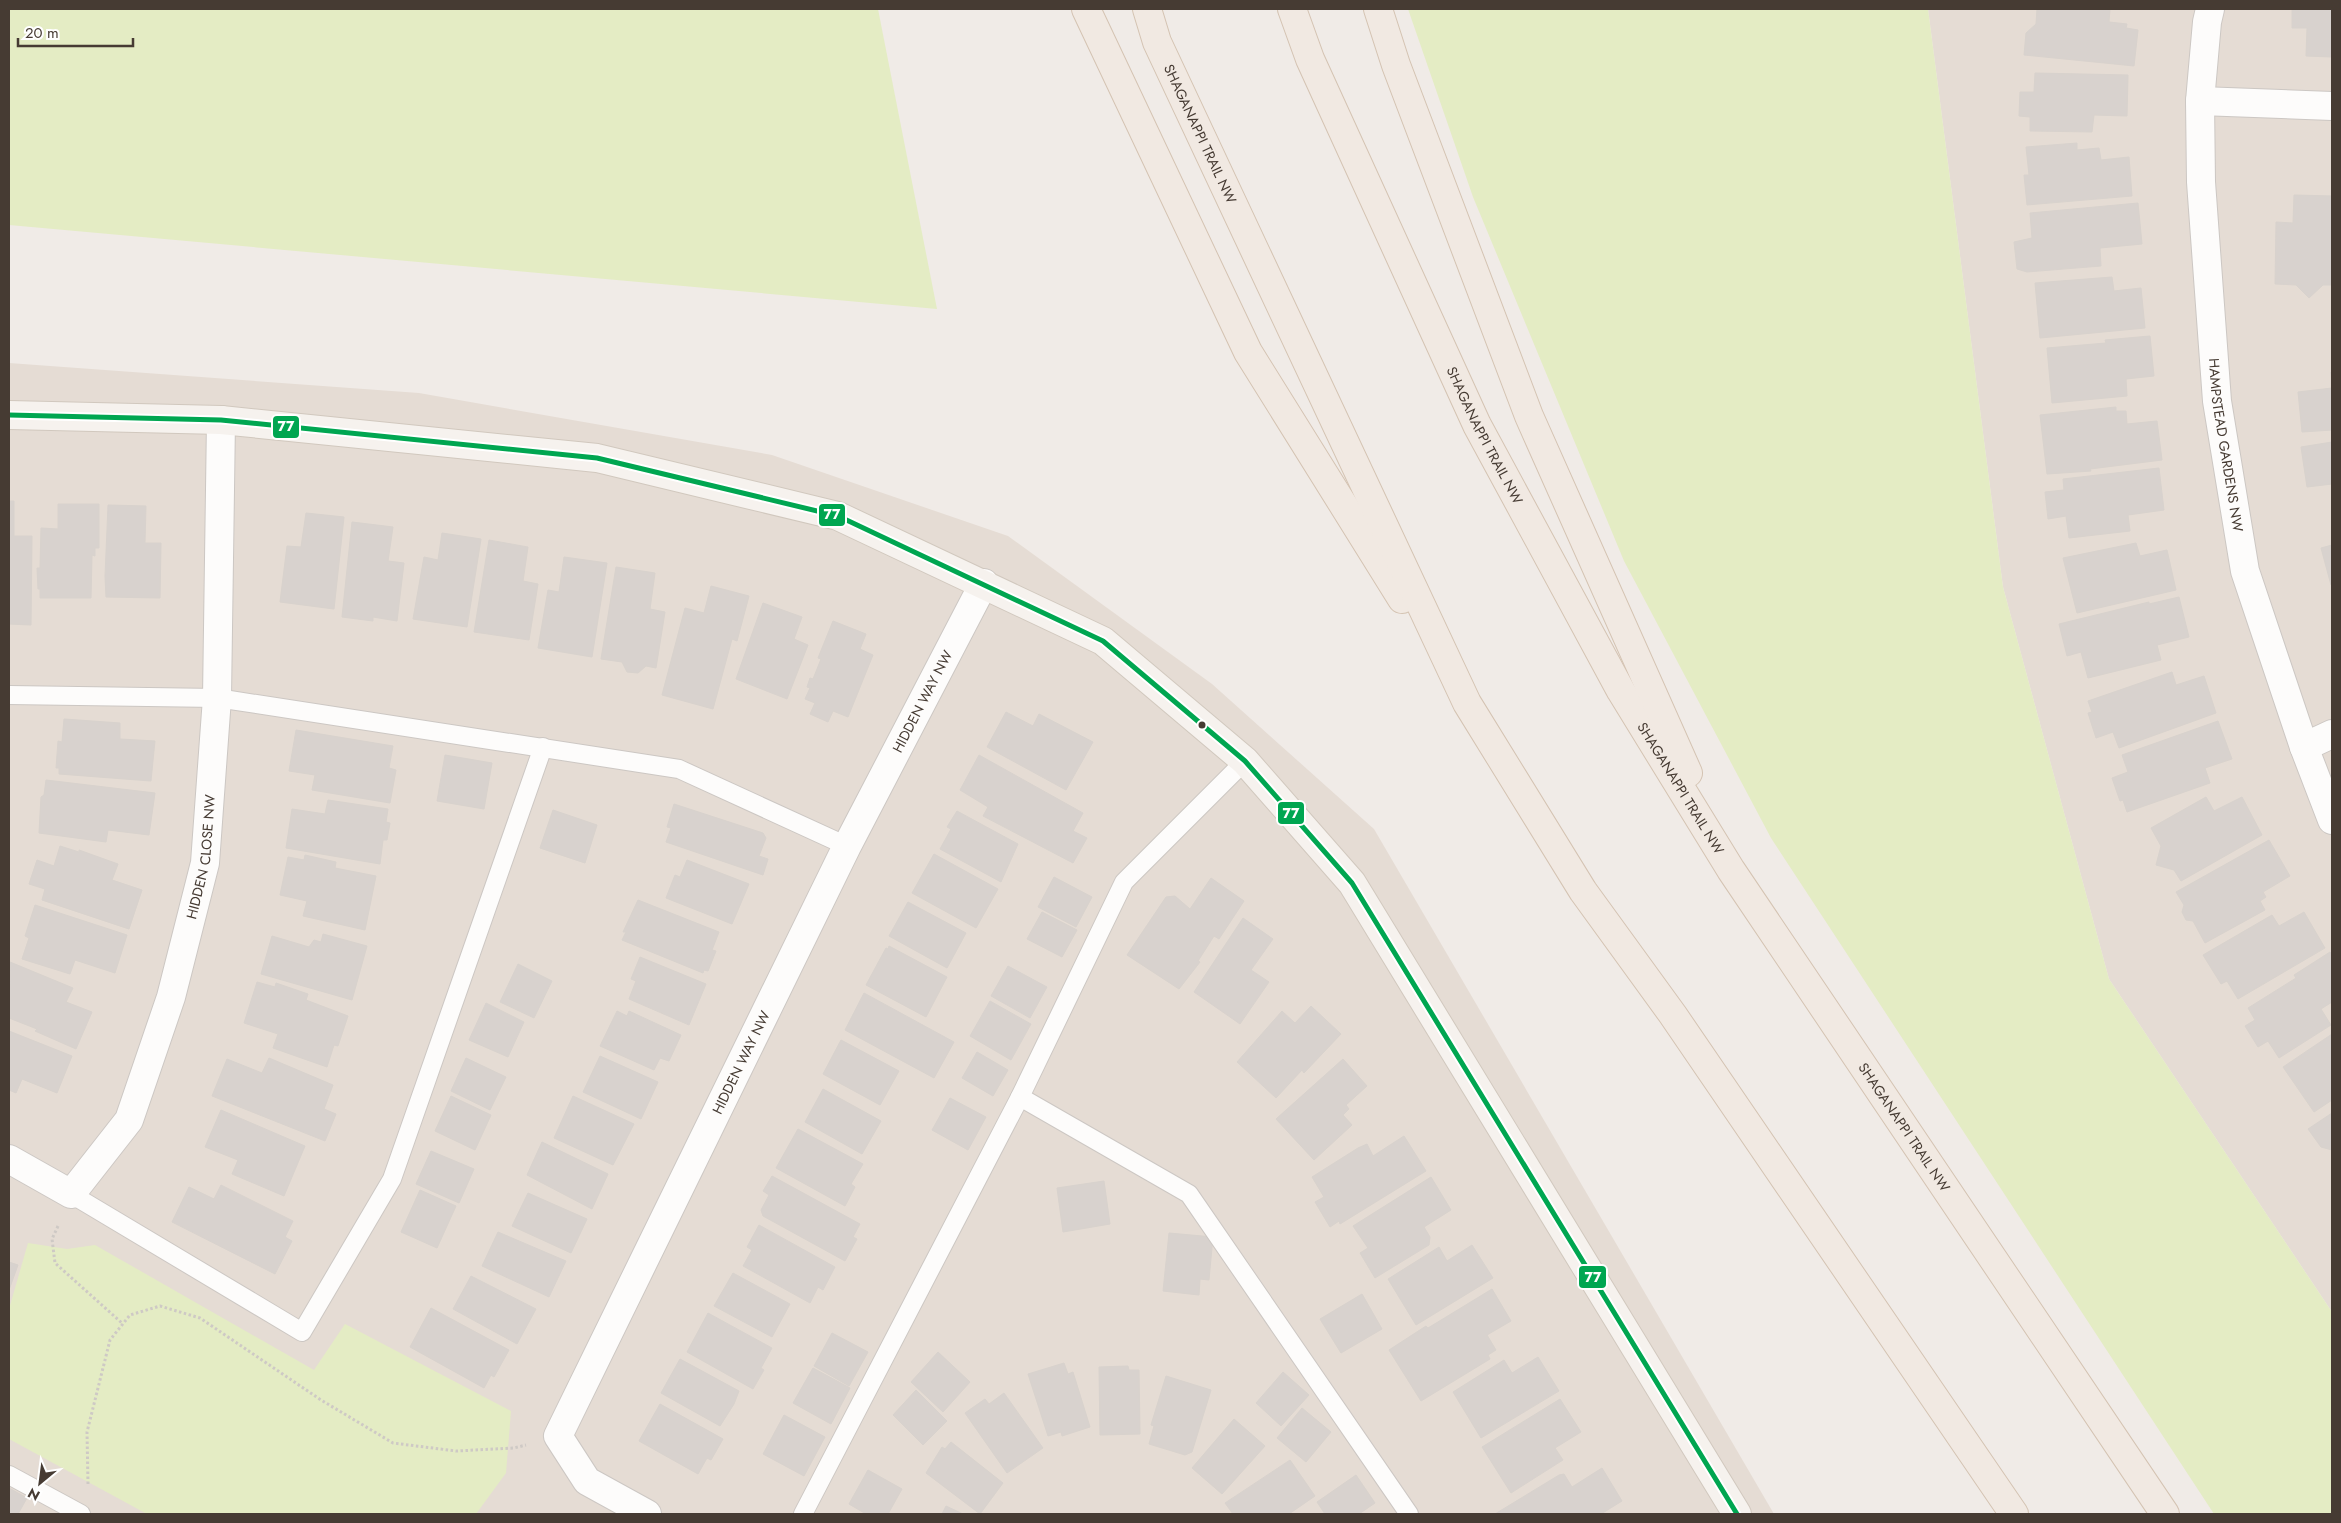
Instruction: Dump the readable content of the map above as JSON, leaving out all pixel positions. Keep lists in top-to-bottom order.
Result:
{
  "streets": {
    "main road": ["SHAGANAPPI TRAIL NW"],
    "street": ["HAMPSTEAD GARDENS NW", "HIDDEN WAY NW", "HIDDEN CLOSE NW"]
  },
  "lines": ["transit line 77"],
  "scale_bar": "20 m",
  "north": "bottom left"
}
